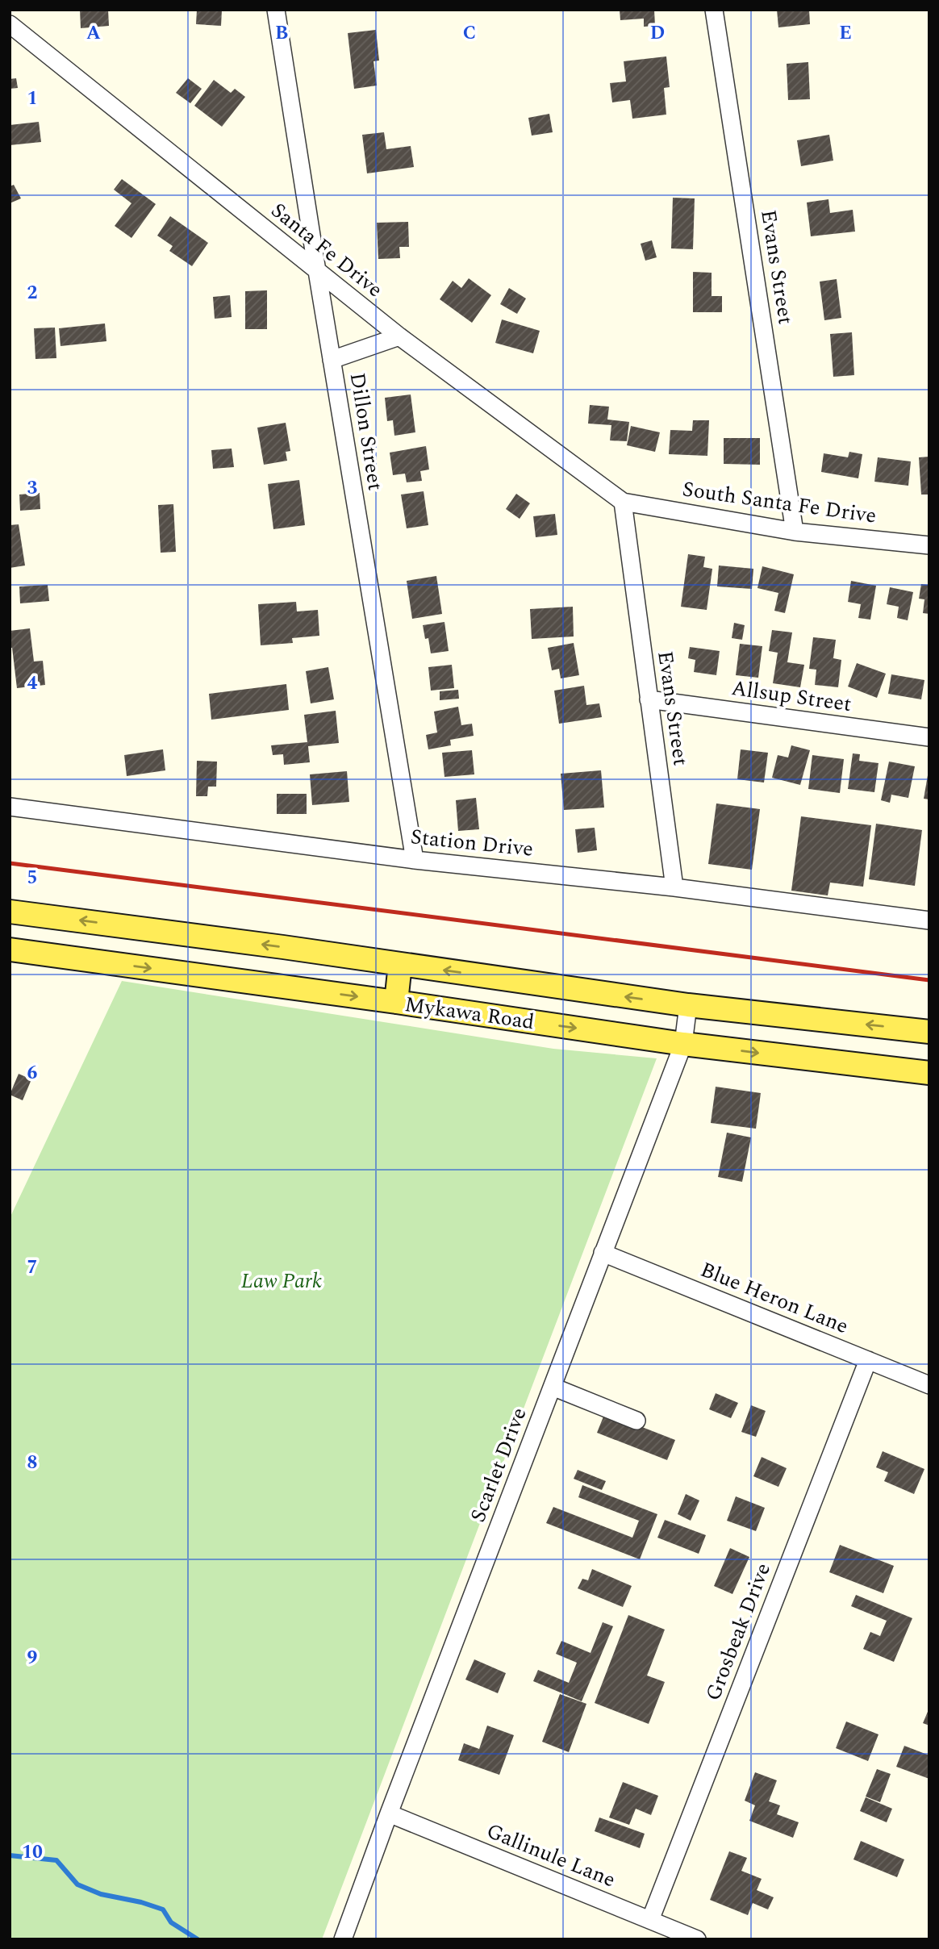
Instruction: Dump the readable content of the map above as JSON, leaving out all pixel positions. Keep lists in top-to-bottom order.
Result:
{
  "streets": {
    "main road": ["Mykawa Road"],
    "street": [
      "Santa Fe Drive",
      "Evans Street",
      "Dillon Street",
      "South Santa Fe Drive",
      "Allsup Street",
      "Station Drive",
      "Blue Heron Lane",
      "Scarlet Drive",
      "Grosbeak Drive",
      "Gallinule Lane"
    ]
  },
  "crossings": [
    ["Santa Fe Drive", "Evans Street"],
    ["Santa Fe Drive", "Dillon Street"],
    ["Santa Fe Drive", "South Santa Fe Drive"],
    ["Evans Street", "South Santa Fe Drive"],
    ["Evans Street", "Allsup Street"],
    ["Evans Street", "Station Drive"],
    ["Dillon Street", "Station Drive"],
    ["Mykawa Road", "Scarlet Drive"],
    ["Blue Heron Lane", "Scarlet Drive"],
    ["Blue Heron Lane", "Grosbeak Drive"],
    ["Scarlet Drive", "Gallinule Lane"],
    ["Grosbeak Drive", "Gallinule Lane"]
  ],
  "parks": ["Law Park"],
  "grid": {
    "columns": [
      "A",
      "B",
      "C",
      "D",
      "E"
    ],
    "rows": [
      "1",
      "2",
      "3",
      "4",
      "5",
      "6",
      "7",
      "8",
      "9",
      "10"
    ]
  }
}
